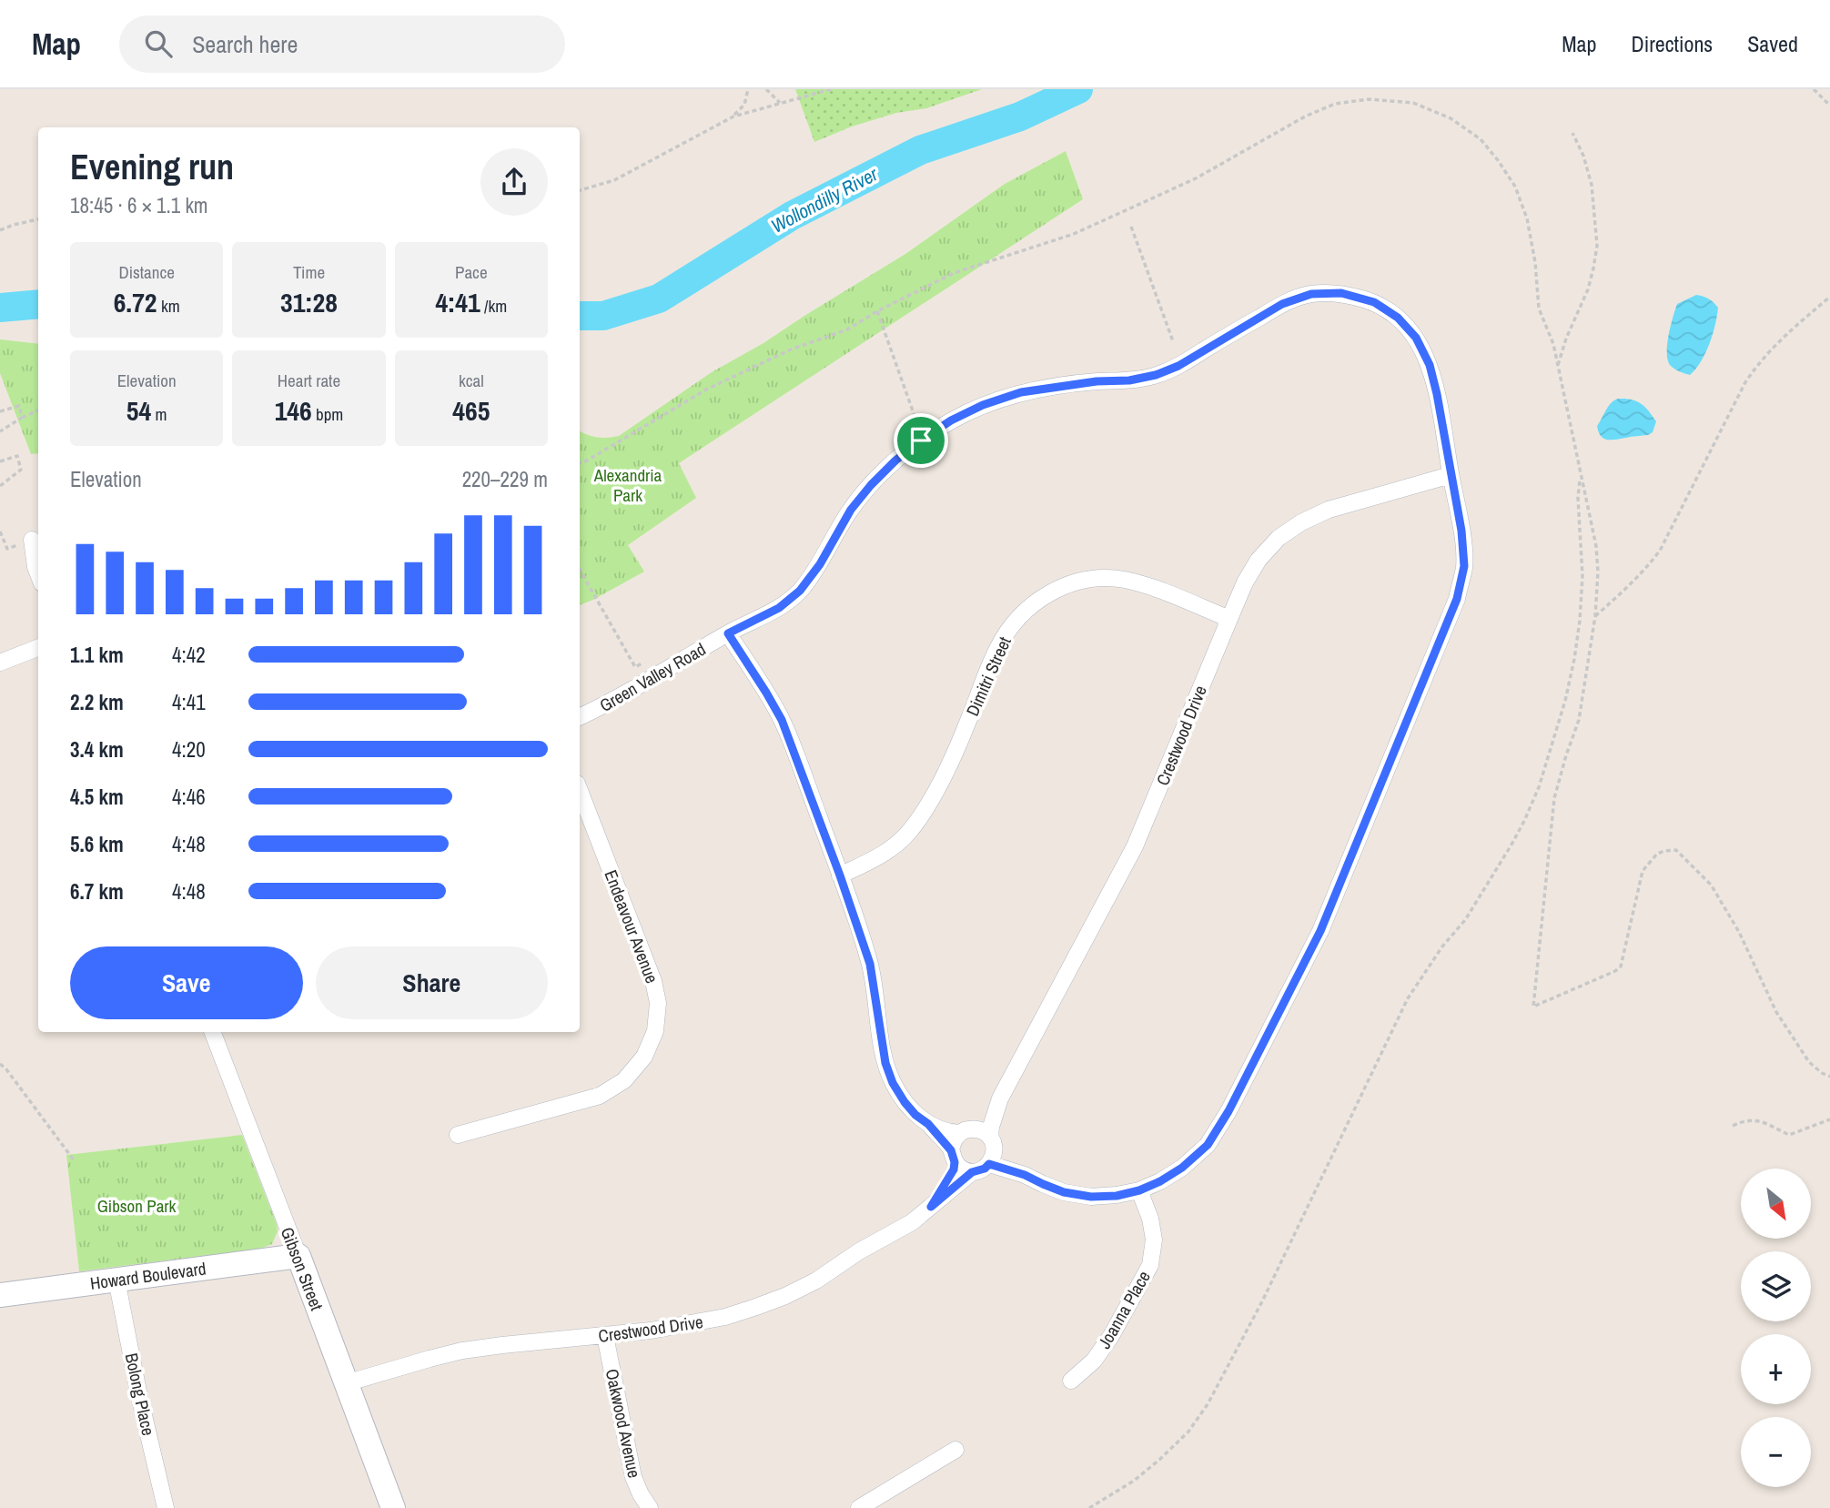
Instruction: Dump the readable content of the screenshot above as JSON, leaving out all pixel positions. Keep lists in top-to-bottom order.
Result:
{
  "streets": {
    "street": [
      "Dimitri Street",
      "Green Valley Road",
      "Crestwood Drive",
      "Endeavour Avenue",
      "Gibson Street",
      "Howard Boulevard",
      "Joanna Place",
      "Bolong Place",
      "Oakwood Avenue"
    ]
  },
  "crossings": [
    ["Dimitri Street", "Crestwood Drive"],
    ["Green Valley Road", "Crestwood Drive"],
    ["Green Valley Road", "Joanna Place"],
    ["Crestwood Drive", "Gibson Street"],
    ["Crestwood Drive", "Oakwood Avenue"],
    ["Gibson Street", "Howard Boulevard"],
    ["Howard Boulevard", "Bolong Place"]
  ],
  "water": ["Wollondilly River"],
  "parks": ["Alexandria Park", "Gibson Park"],
  "north": "bottom right",
  "page": {
    "header": "Map",
    "search": "Search here",
    "nav": ["Map", "Directions", "Saved"],
    "heading": ["Evening run", "18:45 · 6 × 1.1 km"],
    "stats": [
      ["Distance", "6.72 km"],
      ["Time", "31:28"],
      ["Pace", "4:41 /km"],
      ["Elevation", "54 m"],
      ["Heart rate", "146 bpm"],
      ["kcal", "465"]
    ],
    "chart": ["Elevation", "220–229 m"],
    "list": [
      {
        "name": "1.1 km",
        "note": "4:42"
      },
      {
        "name": "2.2 km",
        "note": "4:41"
      },
      {
        "name": "3.4 km",
        "note": "4:20"
      },
      {
        "name": "4.5 km",
        "note": "4:46"
      },
      {
        "name": "5.6 km",
        "note": "4:48"
      },
      {
        "name": "6.7 km",
        "note": "4:48"
      }
    ],
    "buttons": ["Save", "Share"],
    "map_buttons": ["+", "−"]
  }
}
